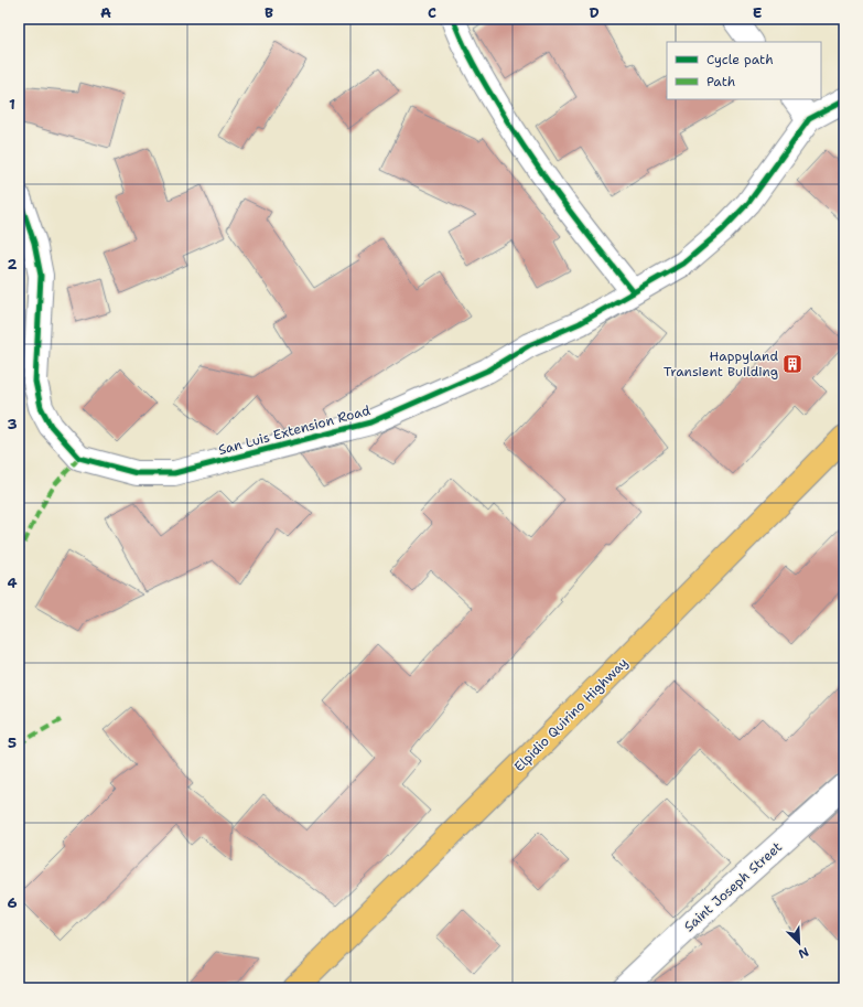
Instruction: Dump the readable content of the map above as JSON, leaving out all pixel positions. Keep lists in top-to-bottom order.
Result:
{
  "streets": {
    "highway": ["Elpidio Quirino Highway"],
    "street": ["San Luis Extension Road", "Saint Joseph Street"]
  },
  "places": {
    "building": ["Happyland Transient Building"]
  },
  "legend": ["Cycle path", "Path"],
  "north": "bottom right",
  "grid": {
    "columns": [
      "A",
      "B",
      "C",
      "D",
      "E"
    ],
    "rows": [
      "1",
      "2",
      "3",
      "4",
      "5",
      "6"
    ]
  }
}
